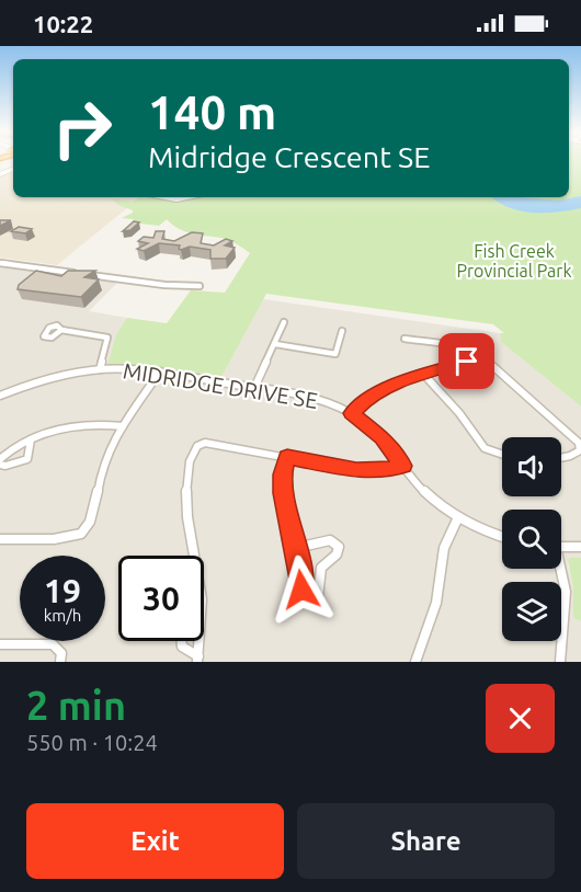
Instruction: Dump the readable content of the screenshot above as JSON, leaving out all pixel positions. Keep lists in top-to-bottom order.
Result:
{
  "streets": {
    "street": ["MIDRIDGE DRIVE SE"]
  },
  "parks": ["Fish Creek Provincial Park"],
  "page": {
    "status": "10:22",
    "turn": ["140 m", "Midridge Crescent SE"],
    "speed": "19 km/h",
    "limit": "30",
    "heading": ["2 min", "550 m · 10:24"],
    "buttons": ["Exit", "Share"]
  }
}
